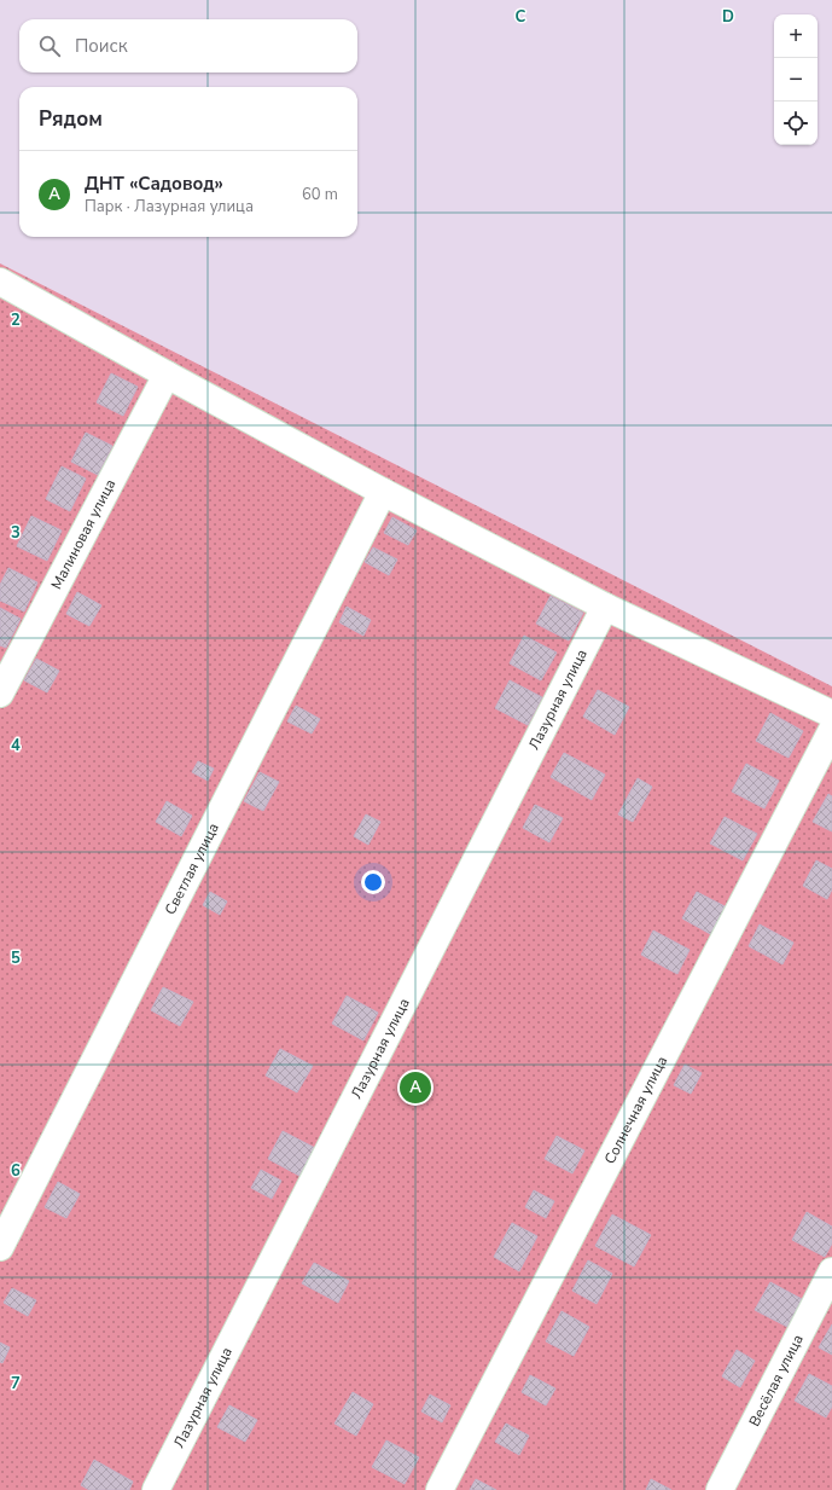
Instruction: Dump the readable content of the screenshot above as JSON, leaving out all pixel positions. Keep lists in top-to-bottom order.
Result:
{
  "streets": {
    "street": [
      "Малиновая улица",
      "Лазурная улица",
      "Светлая улица",
      "Солнечная улица",
      "Весёлая улица"
    ]
  },
  "page": {
    "map_buttons": ["+", "−"],
    "search": "Поиск",
    "heading": "Рядом",
    "list": [
      {
        "mark": "A",
        "name": "ДНТ «Садовод»",
        "note": "Парк · Лазурная улица",
        "value": "60 m"
      }
    ],
    "pins": "A"
  },
  "grid": {
    "columns": ["C", "D"],
    "rows": [
      "2",
      "3",
      "4",
      "5",
      "6",
      "7"
    ]
  }
}
